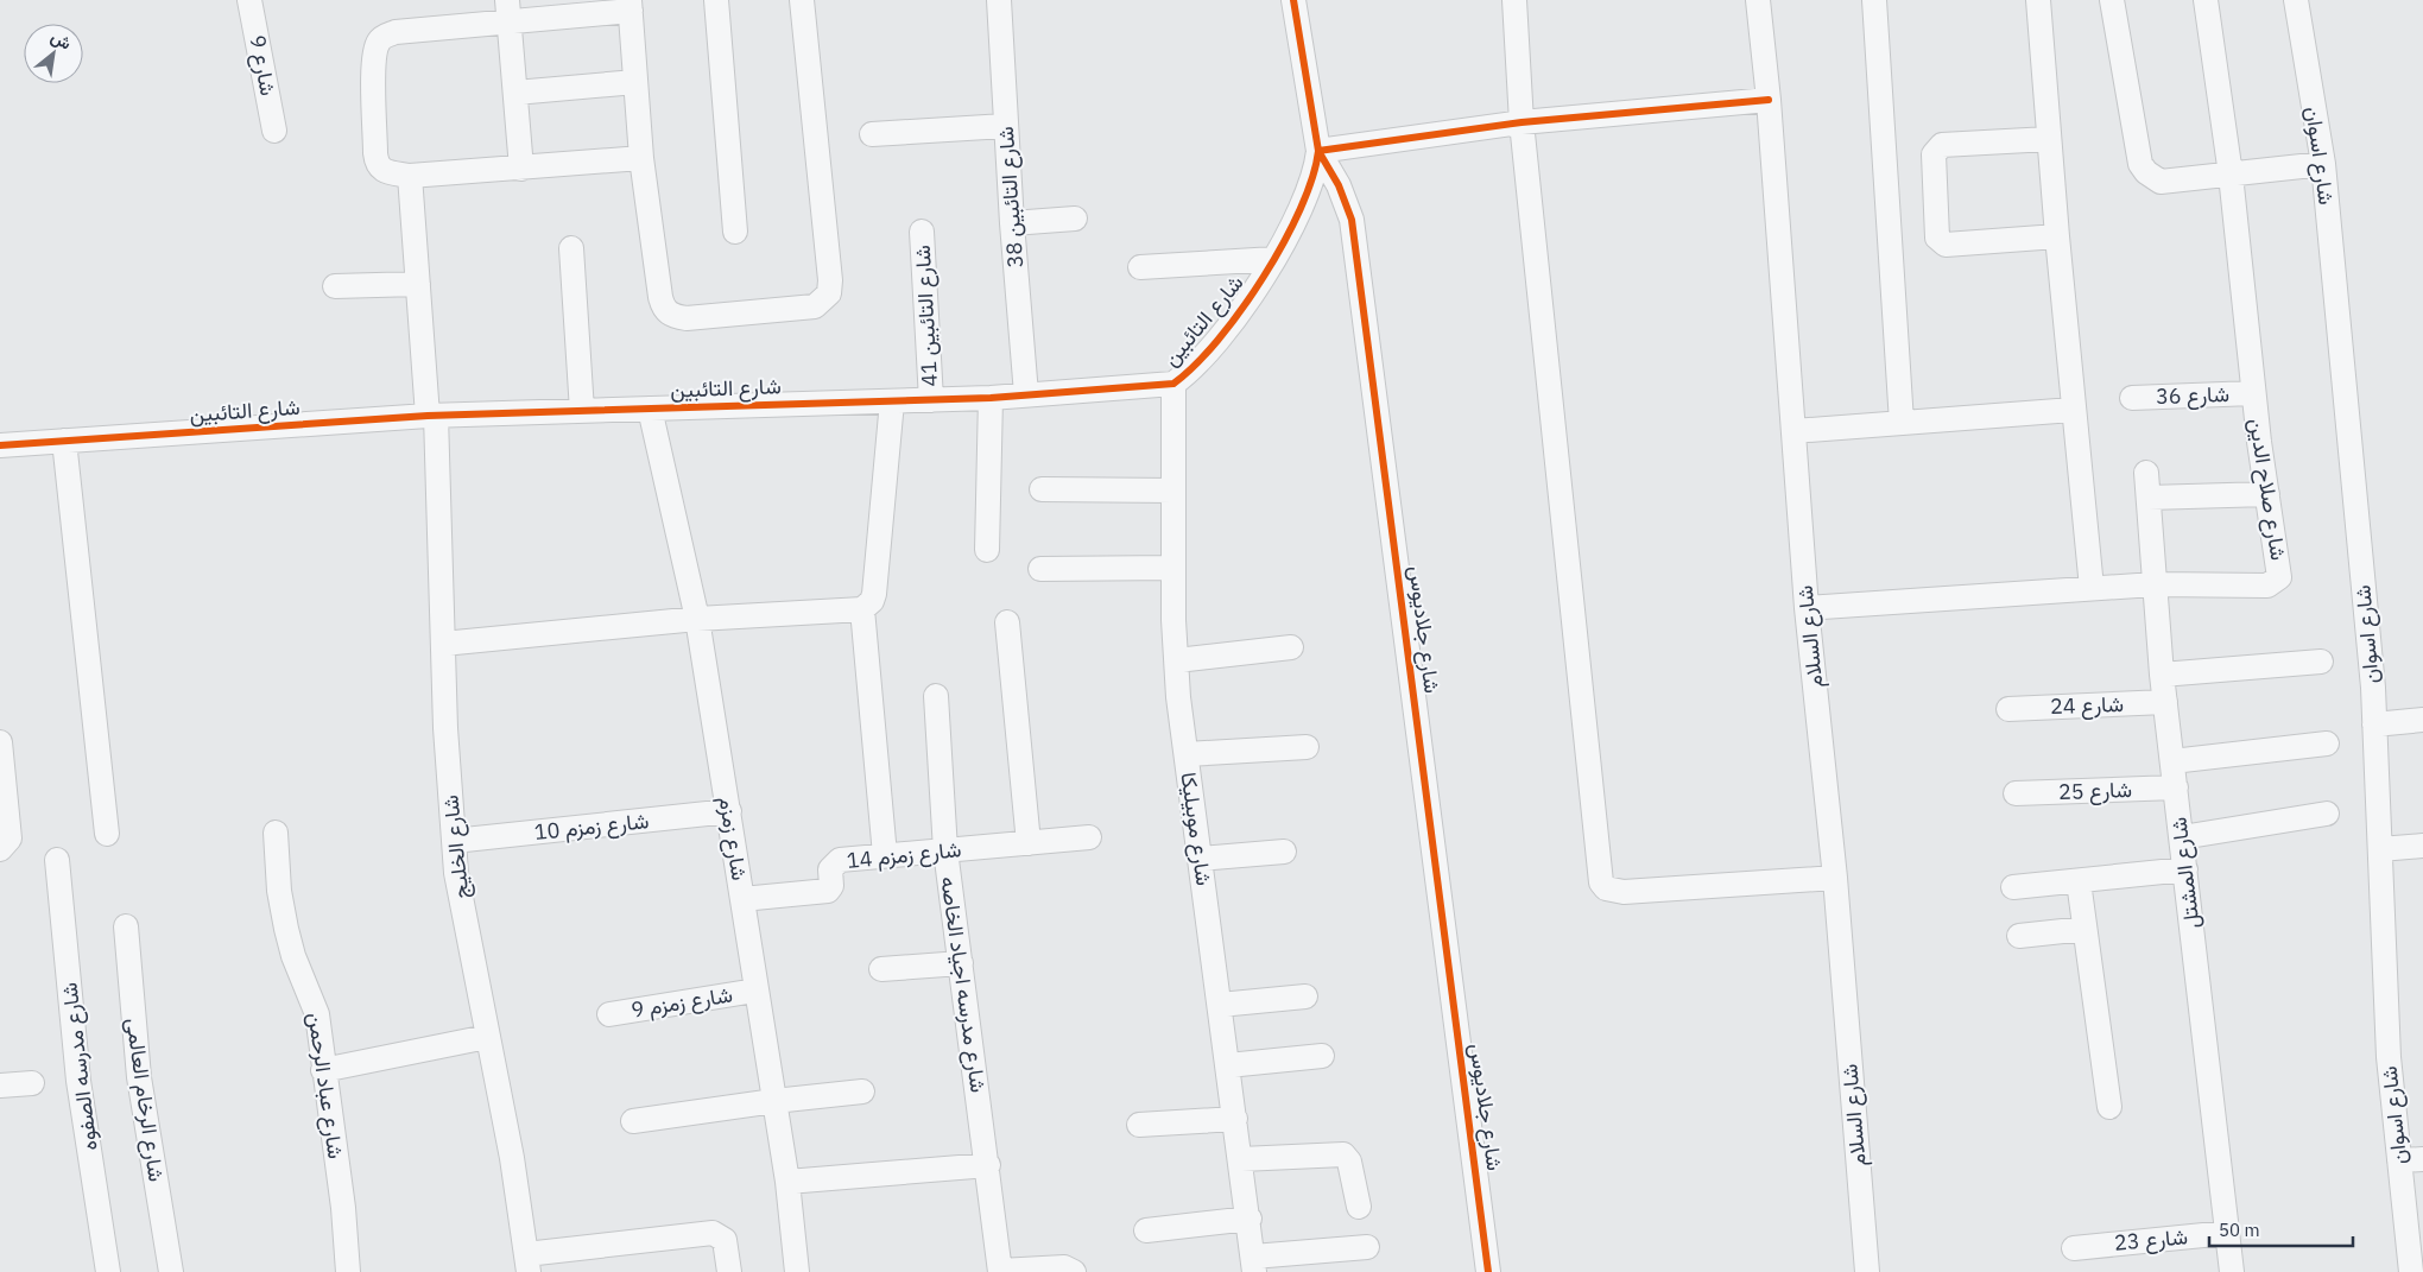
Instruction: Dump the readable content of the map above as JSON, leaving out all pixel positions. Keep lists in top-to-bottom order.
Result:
{
  "streets": {
    "street": [
      "شارع 9",
      "شارع اسوان",
      "شارع التائبين 38",
      "شارع التائبين 41",
      "شارع التائبين",
      "شارع 36",
      "شارع صلاح الدين",
      "شارع جلاديوس",
      "شارع السلام",
      "شارع 24",
      "شارع 25",
      "شارع زمزم 10",
      "شارع موبيليكا",
      "شارع زمزم",
      "شارع الخليج",
      "شارع زمزم 14",
      "شارع المشتل",
      "شارع مدرسه اجياد الخاصه",
      "شارع زمزم 9",
      "شارع مدرسه الصفوه",
      "شارع عباد الرحمن",
      "شارع الرخام العالمى",
      "شارع 23"
    ]
  },
  "crossings": [
    ["شارع التائبين 38", "شارع التائبين"],
    ["شارع التائبين 41", "شارع التائبين"],
    ["شارع التائبين", "شارع جلاديوس"],
    ["شارع التائبين", "شارع موبيليكا"],
    ["شارع التائبين", "شارع زمزم"],
    ["شارع التائبين", "شارع الخليج"],
    ["شارع 36", "شارع صلاح الدين"],
    ["شارع صلاح الدين", "شارع السلام"],
    ["شارع صلاح الدين", "شارع المشتل"],
    ["شارع 24", "شارع المشتل"],
    ["شارع 25", "شارع المشتل"],
    ["شارع زمزم 10", "شارع زمزم"],
    ["شارع زمزم 10", "شارع الخليج"],
    ["شارع زمزم", "شارع زمزم 14"],
    ["شارع زمزم", "شارع زمزم 9"],
    ["شارع زمزم 14", "شارع مدرسه اجياد الخاصه"],
    ["شارع المشتل", "شارع 23"]
  ],
  "scale_bar": "50 m",
  "north": "top right"
}
